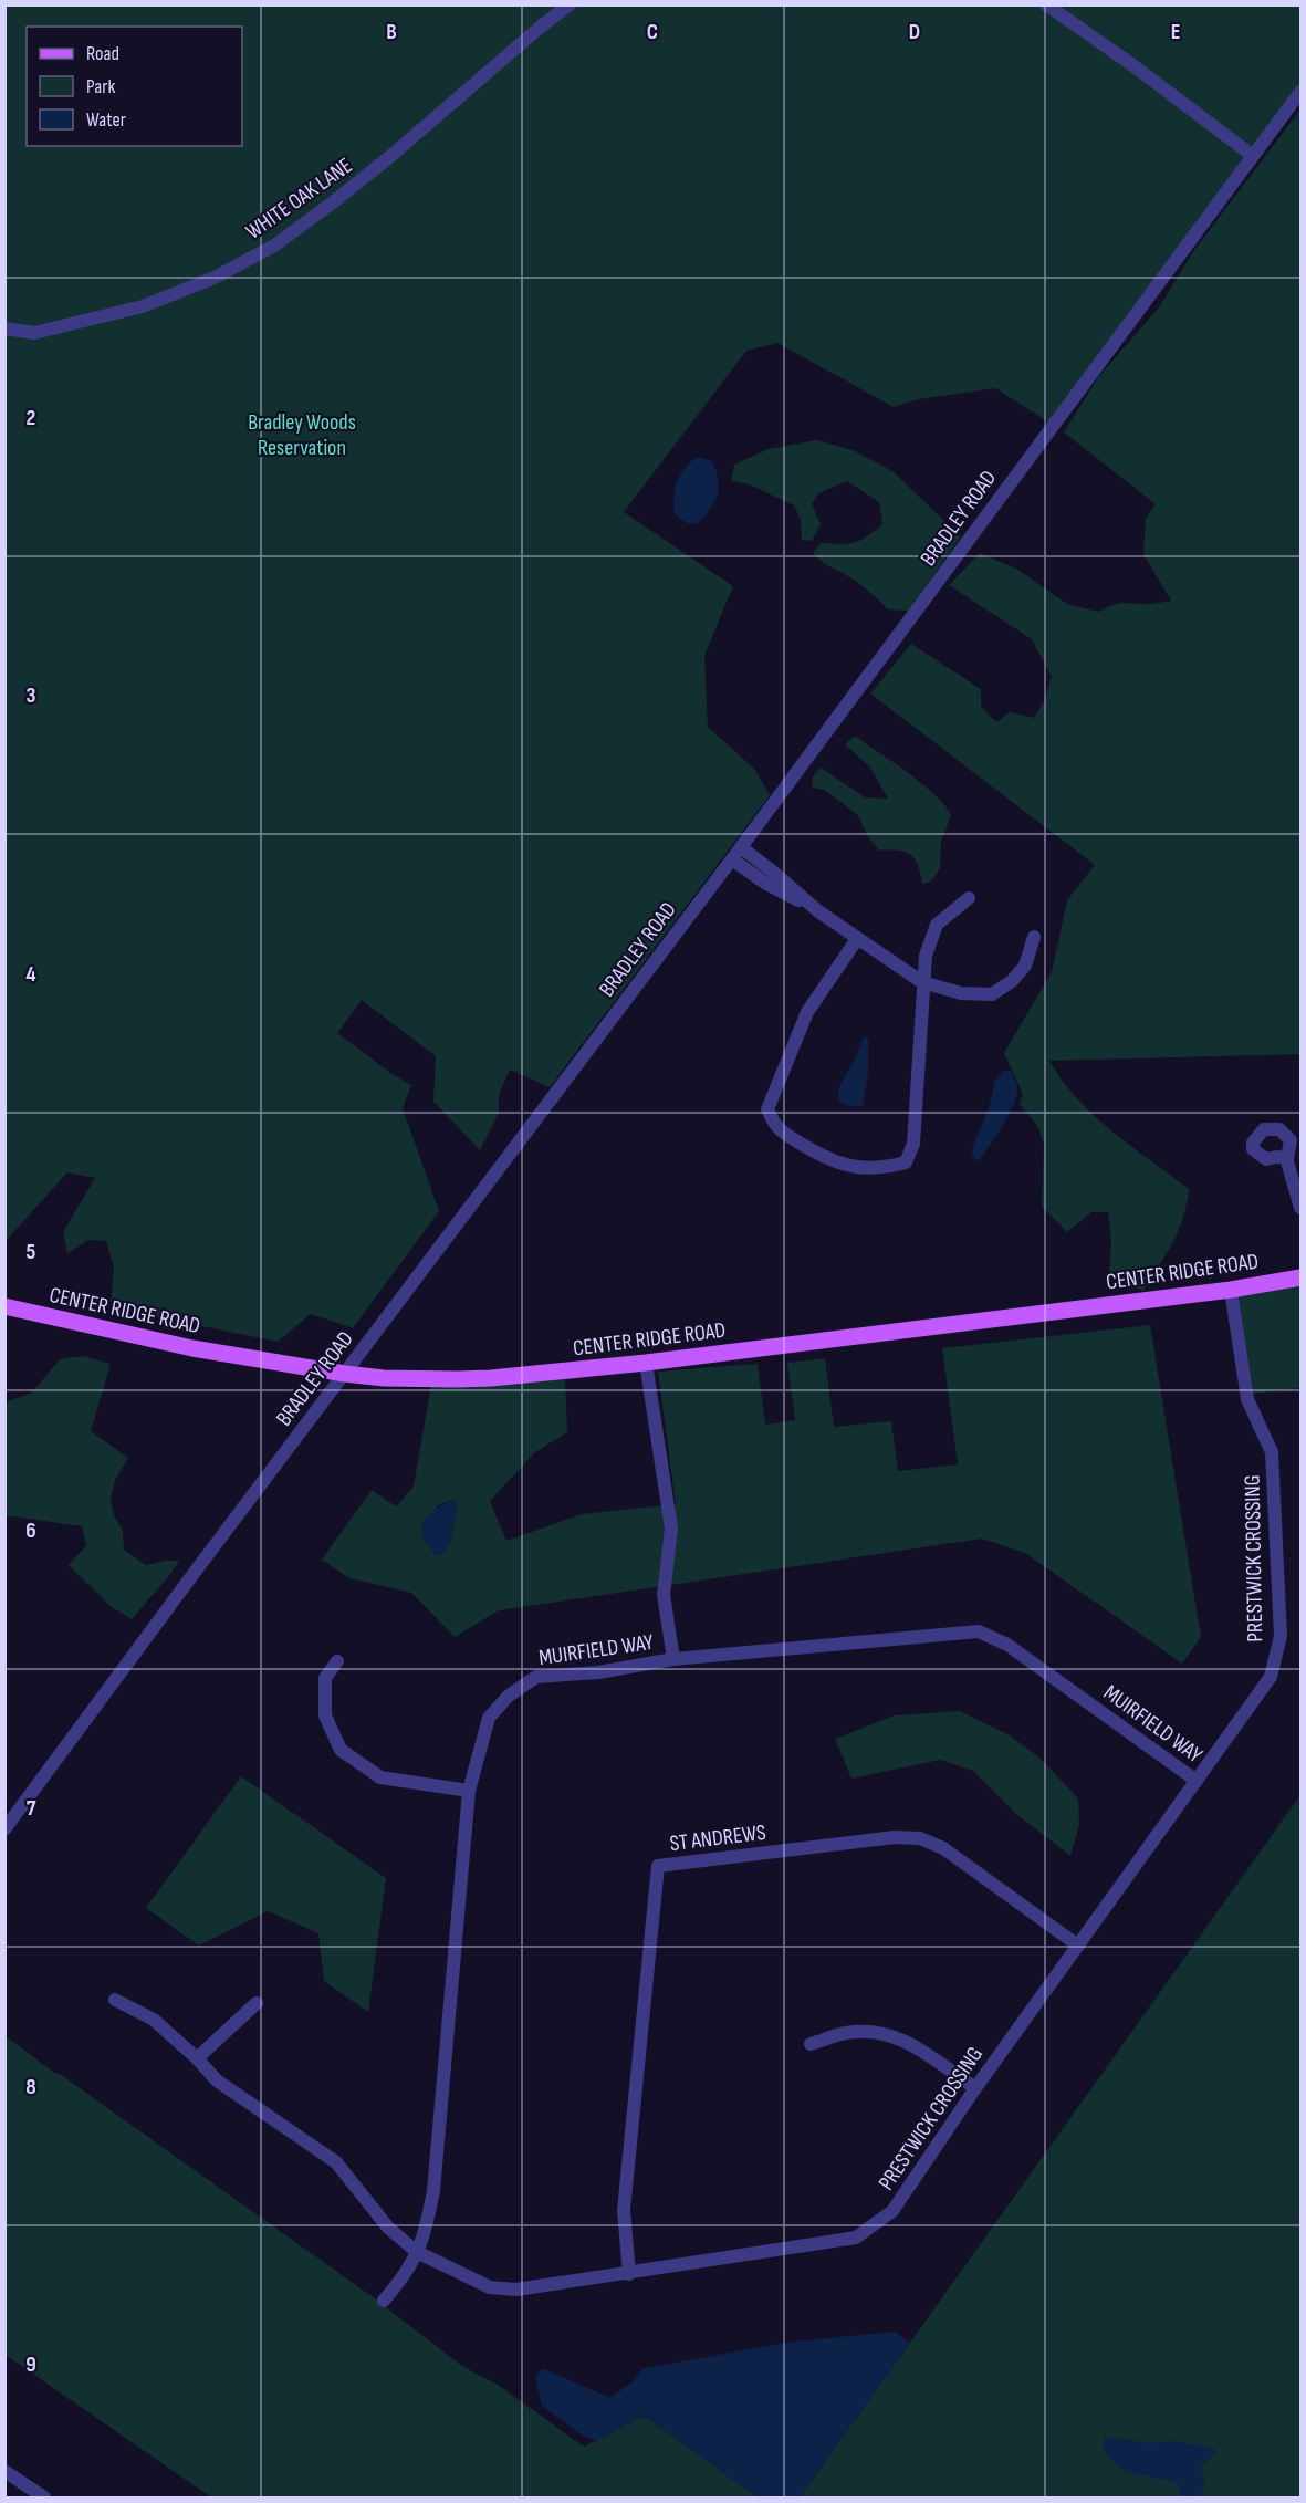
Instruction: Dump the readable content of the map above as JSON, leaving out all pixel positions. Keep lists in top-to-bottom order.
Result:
{
  "streets": {
    "main road": ["CENTER RIDGE ROAD"],
    "street": [
      "WHITE OAK LANE",
      "BRADLEY ROAD",
      "PRESTWICK CROSSING",
      "MUIRFIELD WAY",
      "ST ANDREWS"
    ]
  },
  "crossings": [
    ["BRADLEY ROAD", "CENTER RIDGE ROAD"],
    ["CENTER RIDGE ROAD", "PRESTWICK CROSSING"],
    ["PRESTWICK CROSSING", "MUIRFIELD WAY"],
    ["PRESTWICK CROSSING", "ST ANDREWS"]
  ],
  "parks": ["Bradley Woods Reservation"],
  "legend": ["Road", "Park", "Water"],
  "grid": {
    "columns": [
      "B",
      "C",
      "D",
      "E"
    ],
    "rows": [
      "2",
      "3",
      "4",
      "5",
      "6",
      "7",
      "8",
      "9"
    ]
  }
}
